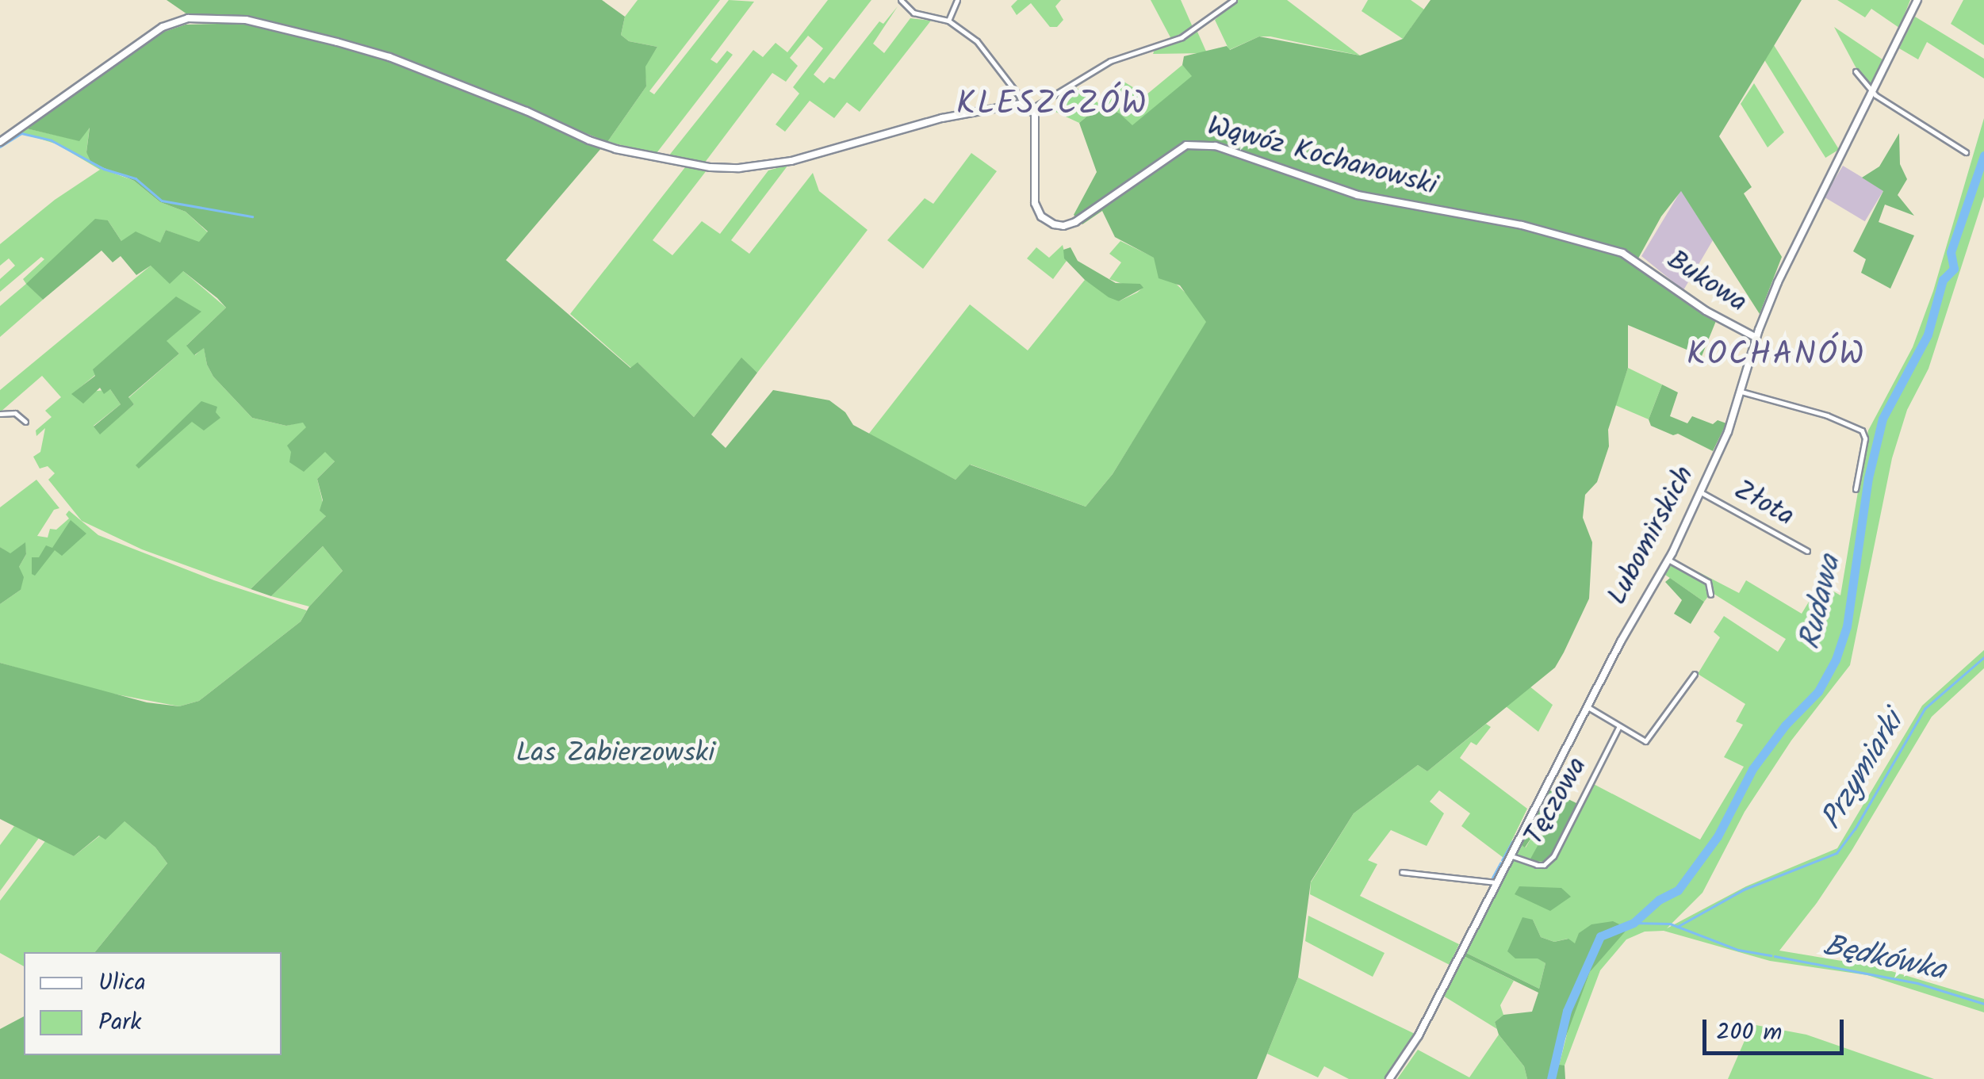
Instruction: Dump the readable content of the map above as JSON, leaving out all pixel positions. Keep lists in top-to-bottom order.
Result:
{
  "streets": {
    "street": [
      "Wąwóz Kochanowski",
      "Bukowa",
      "Złota",
      "Lubomirskich",
      "Tęczowa"
    ]
  },
  "crossings": [
    ["Wąwóz Kochanowski", "Bukowa"],
    ["Bukowa", "Lubomirskich"],
    ["Złota", "Lubomirskich"],
    ["Lubomirskich", "Tęczowa"]
  ],
  "districts": ["KLESZCZÓW", "KOCHANÓW"],
  "water": ["Rudawa", "Przymiarki", "Będkówka"],
  "parks": ["Las Zabierzowski"],
  "legend": ["Ulica", "Park"],
  "scale_bar": "200 m"
}
